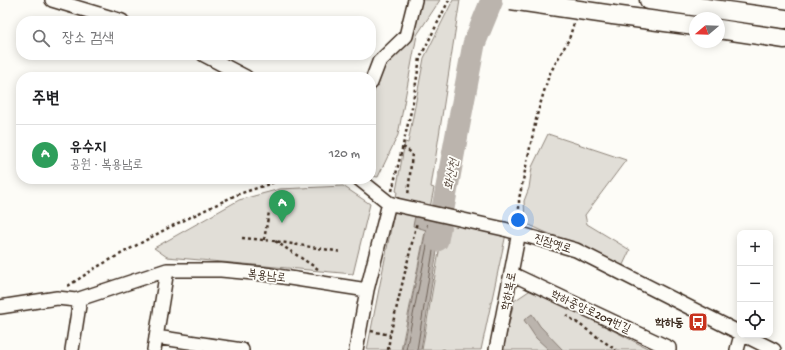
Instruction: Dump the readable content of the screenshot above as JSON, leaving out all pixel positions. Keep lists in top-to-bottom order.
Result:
{
  "streets": {
    "street": [
      "진잠옛로",
      "복용남로",
      "학하북로",
      "학하중앙로209번길"
    ]
  },
  "crossings": [
    ["진잠옛로", "학하북로"],
    ["학하북로", "학하중앙로209번길"]
  ],
  "water": ["화산천"],
  "places": {
    "bus stop": ["학하동"]
  },
  "north": "left",
  "page": {
    "search": "장소 검색",
    "heading": "주변",
    "list": [
      {
        "mark": "A",
        "name": "유수지",
        "note": "공원 · 복용남로",
        "value": "120 m"
      }
    ],
    "pins": "A",
    "map_buttons": ["+", "−"]
  }
}
